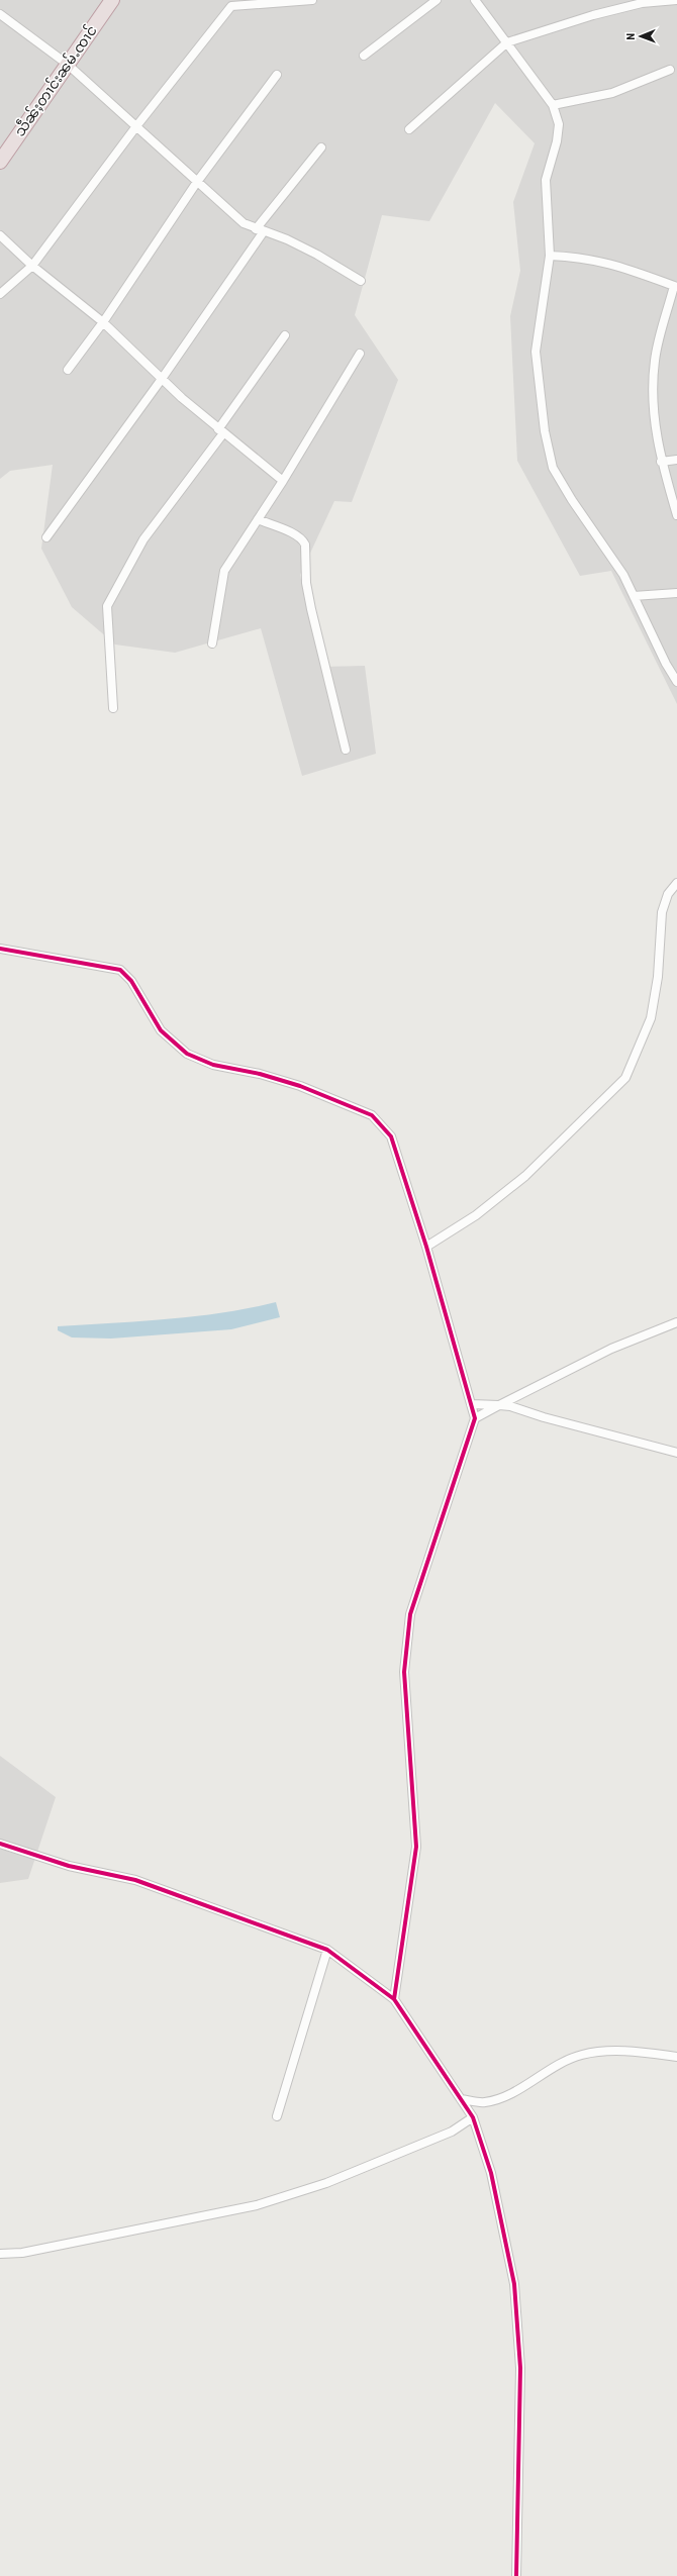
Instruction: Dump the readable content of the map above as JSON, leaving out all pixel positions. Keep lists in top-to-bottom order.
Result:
{
  "streets": {
    "highway": ["သဵၼ်ႈတၢင်းၼမ်ႉၸၢင်"]
  },
  "north": "left"
}
